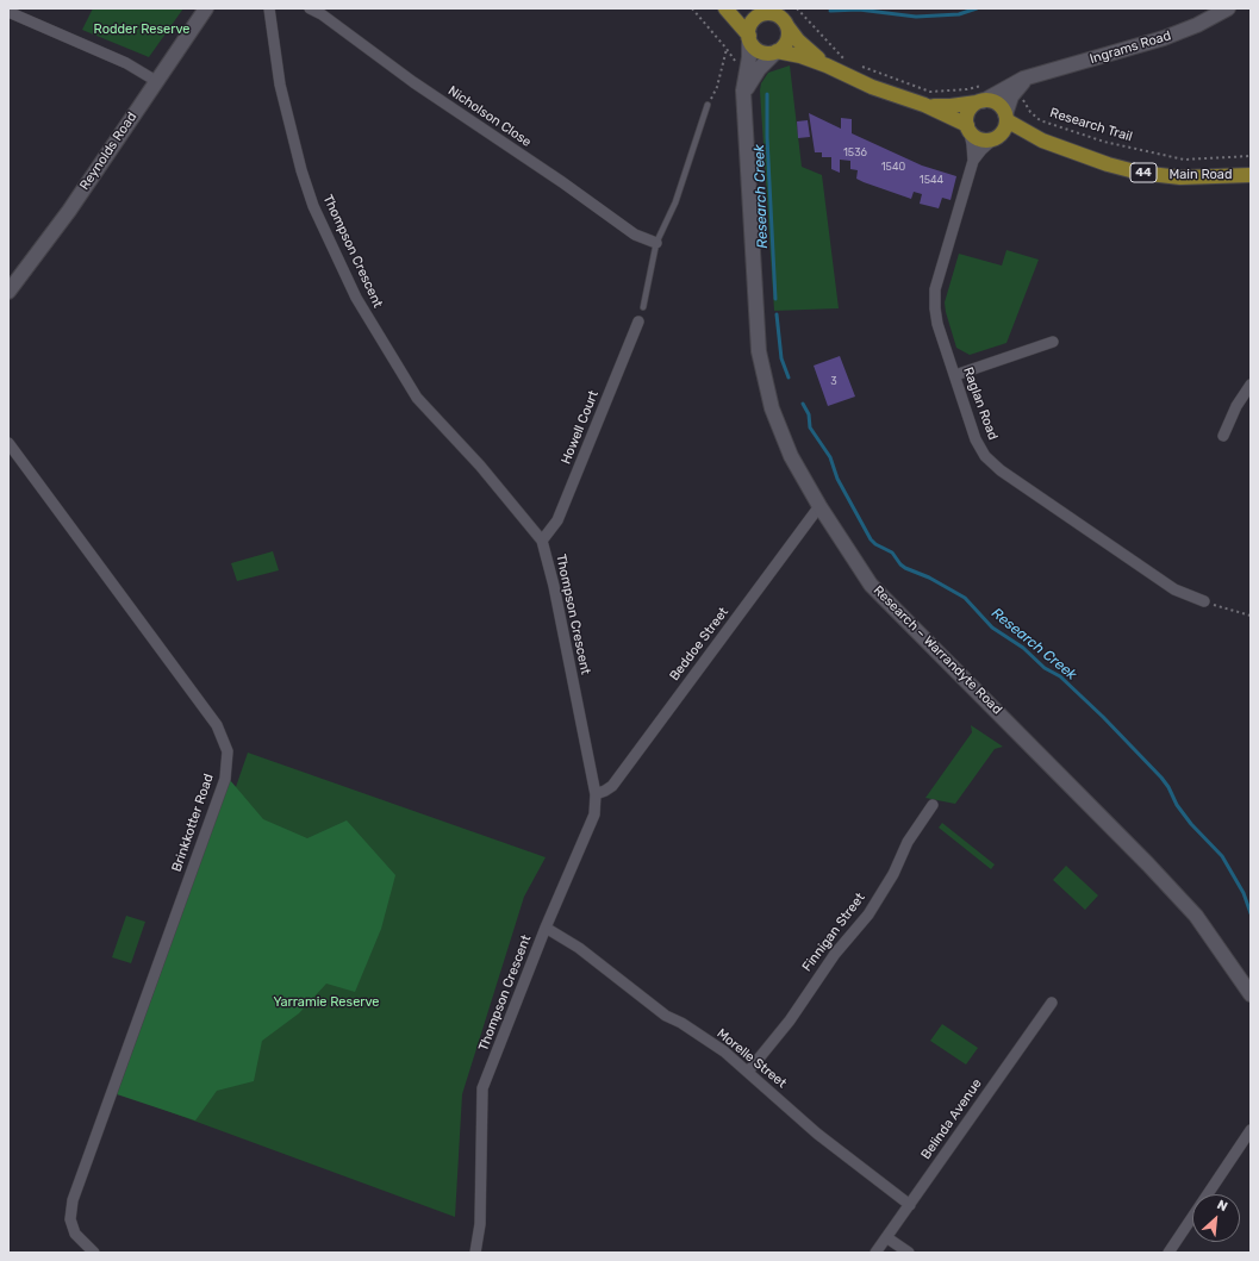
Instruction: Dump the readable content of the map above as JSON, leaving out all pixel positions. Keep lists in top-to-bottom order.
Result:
{
  "streets": {
    "main road": [
      "Ingrams Road",
      "Reynolds Road",
      "44",
      "Main Road",
      "Research – Warrandyte Road"
    ],
    "street": [
      "Nicholson Close",
      "Thompson Crescent",
      "Raglan Road",
      "Howell Court",
      "Beddoe Street",
      "Brinkkotter Road",
      "Finnigan Street",
      "Morelle Street",
      "Belinda Avenue"
    ],
    "path": ["Research Trail"]
  },
  "crossings": [
    ["Ingrams Road", "Research Trail"],
    ["Ingrams Road", "Main Road"],
    ["Ingrams Road", "Raglan Road"],
    ["Main Road", "Raglan Road"],
    ["Thompson Crescent", "Howell Court"],
    ["Thompson Crescent", "Beddoe Street"],
    ["Thompson Crescent", "Morelle Street"],
    ["Beddoe Street", "Research – Warrandyte Road"],
    ["Finnigan Street", "Morelle Street"],
    ["Morelle Street", "Belinda Avenue"]
  ],
  "water": ["Research Creek"],
  "parks": ["Rodder Reserve", "Yarramie Reserve"],
  "house_numbers": [
    "1536",
    "1540",
    "1544",
    "3"
  ],
  "north": "top right"
}
